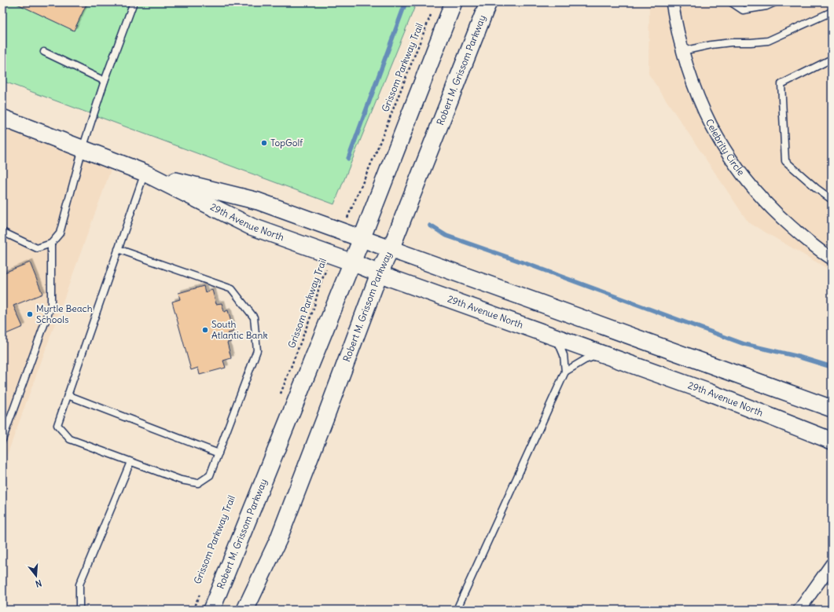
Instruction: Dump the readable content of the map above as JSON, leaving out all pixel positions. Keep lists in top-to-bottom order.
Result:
{
  "streets": {
    "main road": ["Robert M. Grissom Parkway", "29th Avenue North"],
    "street": ["Celebrity Circle"],
    "path": ["Grissom Parkway Trail"]
  },
  "crossings": [
    ["Grissom Parkway Trail", "29th Avenue North"],
    ["Robert M. Grissom Parkway", "29th Avenue North"]
  ],
  "places": ["TopGolf", "Myrtle Beach Schools", "South Atlantic Bank"],
  "north": "bottom"
}
